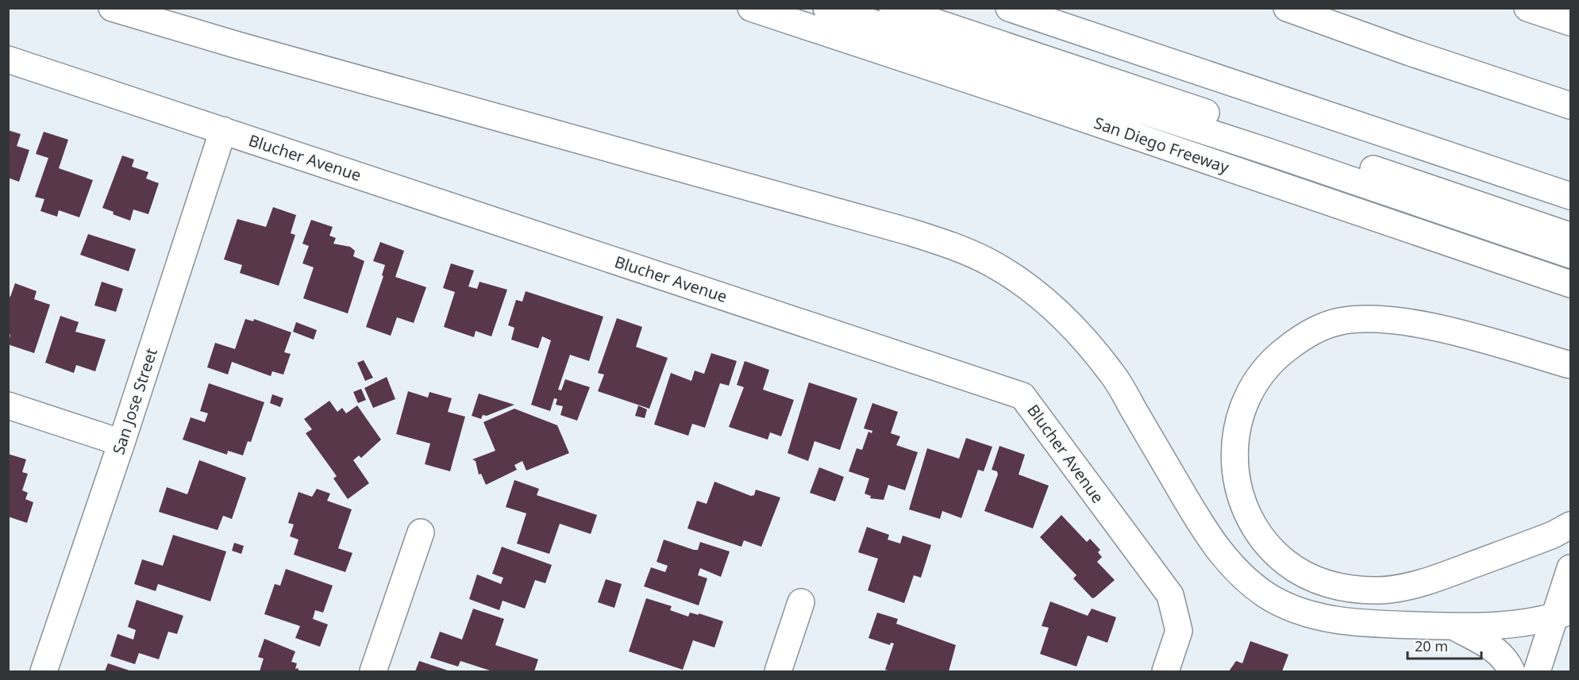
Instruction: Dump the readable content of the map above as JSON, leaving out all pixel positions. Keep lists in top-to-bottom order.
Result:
{
  "streets": {
    "main road": ["San Diego Freeway", "Blucher Avenue", "San Jose Street"]
  },
  "crossings": [
    ["Blucher Avenue", "San Jose Street"]
  ],
  "scale_bar": "20 m"
}
